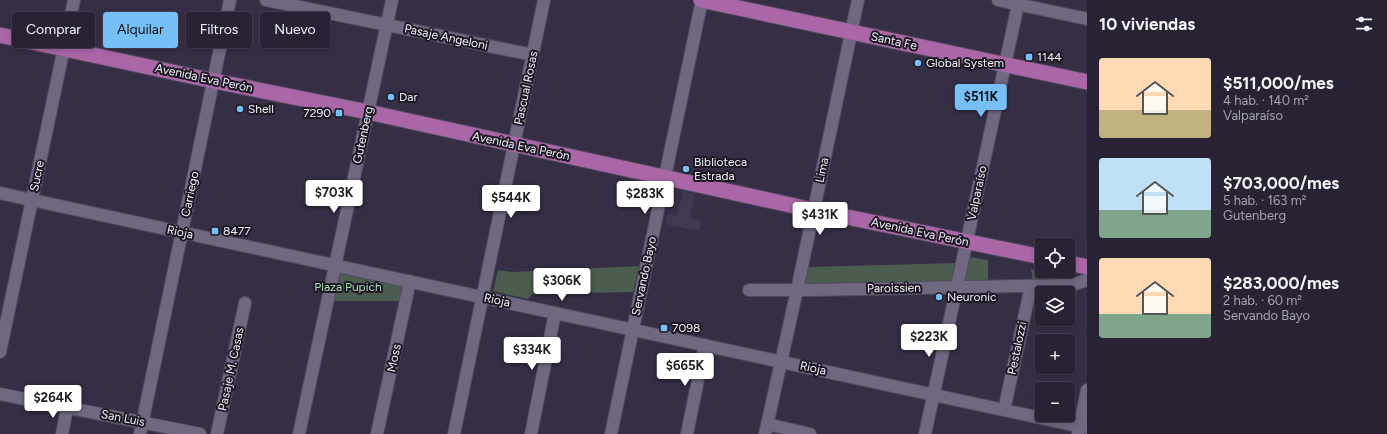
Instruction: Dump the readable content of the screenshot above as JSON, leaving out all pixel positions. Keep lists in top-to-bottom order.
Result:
{
  "streets": {
    "main road": ["Santa Fe", "Avenida Eva Perón"],
    "street": [
      "Pasaje Angeloni",
      "Pascual Rosas",
      "Gutenberg",
      "Lima",
      "Sucre",
      "Valparaíso",
      "Carriego",
      "Rioja",
      "Servando Bayo",
      "Paroissien",
      "Pestalozzi",
      "Moss",
      "Pasaje M. Casas",
      "San Luis"
    ]
  },
  "crossings": [
    ["Pasaje Angeloni", "Pascual Rosas"],
    ["Pasaje Angeloni", "Gutenberg"],
    ["Santa Fe", "Lima"],
    ["Santa Fe", "Valparaíso"],
    ["Santa Fe", "Servando Bayo"],
    ["Avenida Eva Perón", "Pascual Rosas"],
    ["Avenida Eva Perón", "Gutenberg"],
    ["Avenida Eva Perón", "Lima"],
    ["Avenida Eva Perón", "Sucre"],
    ["Avenida Eva Perón", "Valparaíso"],
    ["Avenida Eva Perón", "Carriego"],
    ["Avenida Eva Perón", "Servando Bayo"],
    ["Pascual Rosas", "Rioja"],
    ["Gutenberg", "Rioja"],
    ["Lima", "Rioja"],
    ["Lima", "Paroissien"],
    ["Sucre", "Rioja"],
    ["Valparaíso", "Rioja"],
    ["Valparaíso", "Paroissien"],
    ["Carriego", "Rioja"],
    ["Carriego", "San Luis"],
    ["Rioja", "Servando Bayo"],
    ["Rioja", "Pestalozzi"],
    ["Rioja", "Moss"],
    ["Paroissien", "Pestalozzi"]
  ],
  "parks": ["Plaza Pupich"],
  "places": {
    "transit": [
      "1144",
      "7290",
      "8477",
      "7098"
    ],
    "other": [
      "Global System",
      "Dar",
      "Shell",
      "Biblioteca Estrada",
      "Neuronic"
    ]
  },
  "page": {
    "heading": "10 viviendas",
    "chip": [
      "Comprar",
      "Alquilar",
      "Filtros",
      "Nuevo"
    ],
    "list": [
      {
        "name": "$511,000/mes",
        "note": "4 hab. · 140 m² · Valparaíso"
      },
      {
        "name": "$703,000/mes",
        "note": "5 hab. · 163 m² · Gutenberg"
      },
      {
        "name": "$283,000/mes",
        "note": "2 hab. · 60 m² · Servando Bayo"
      }
    ],
    "price": [
      "$511K",
      "$703K",
      "$283K",
      "$544K",
      "$431K",
      "$306K",
      "$223K",
      "$334K",
      "$665K",
      "$264K"
    ],
    "map_buttons": ["+", "−"]
  }
}
